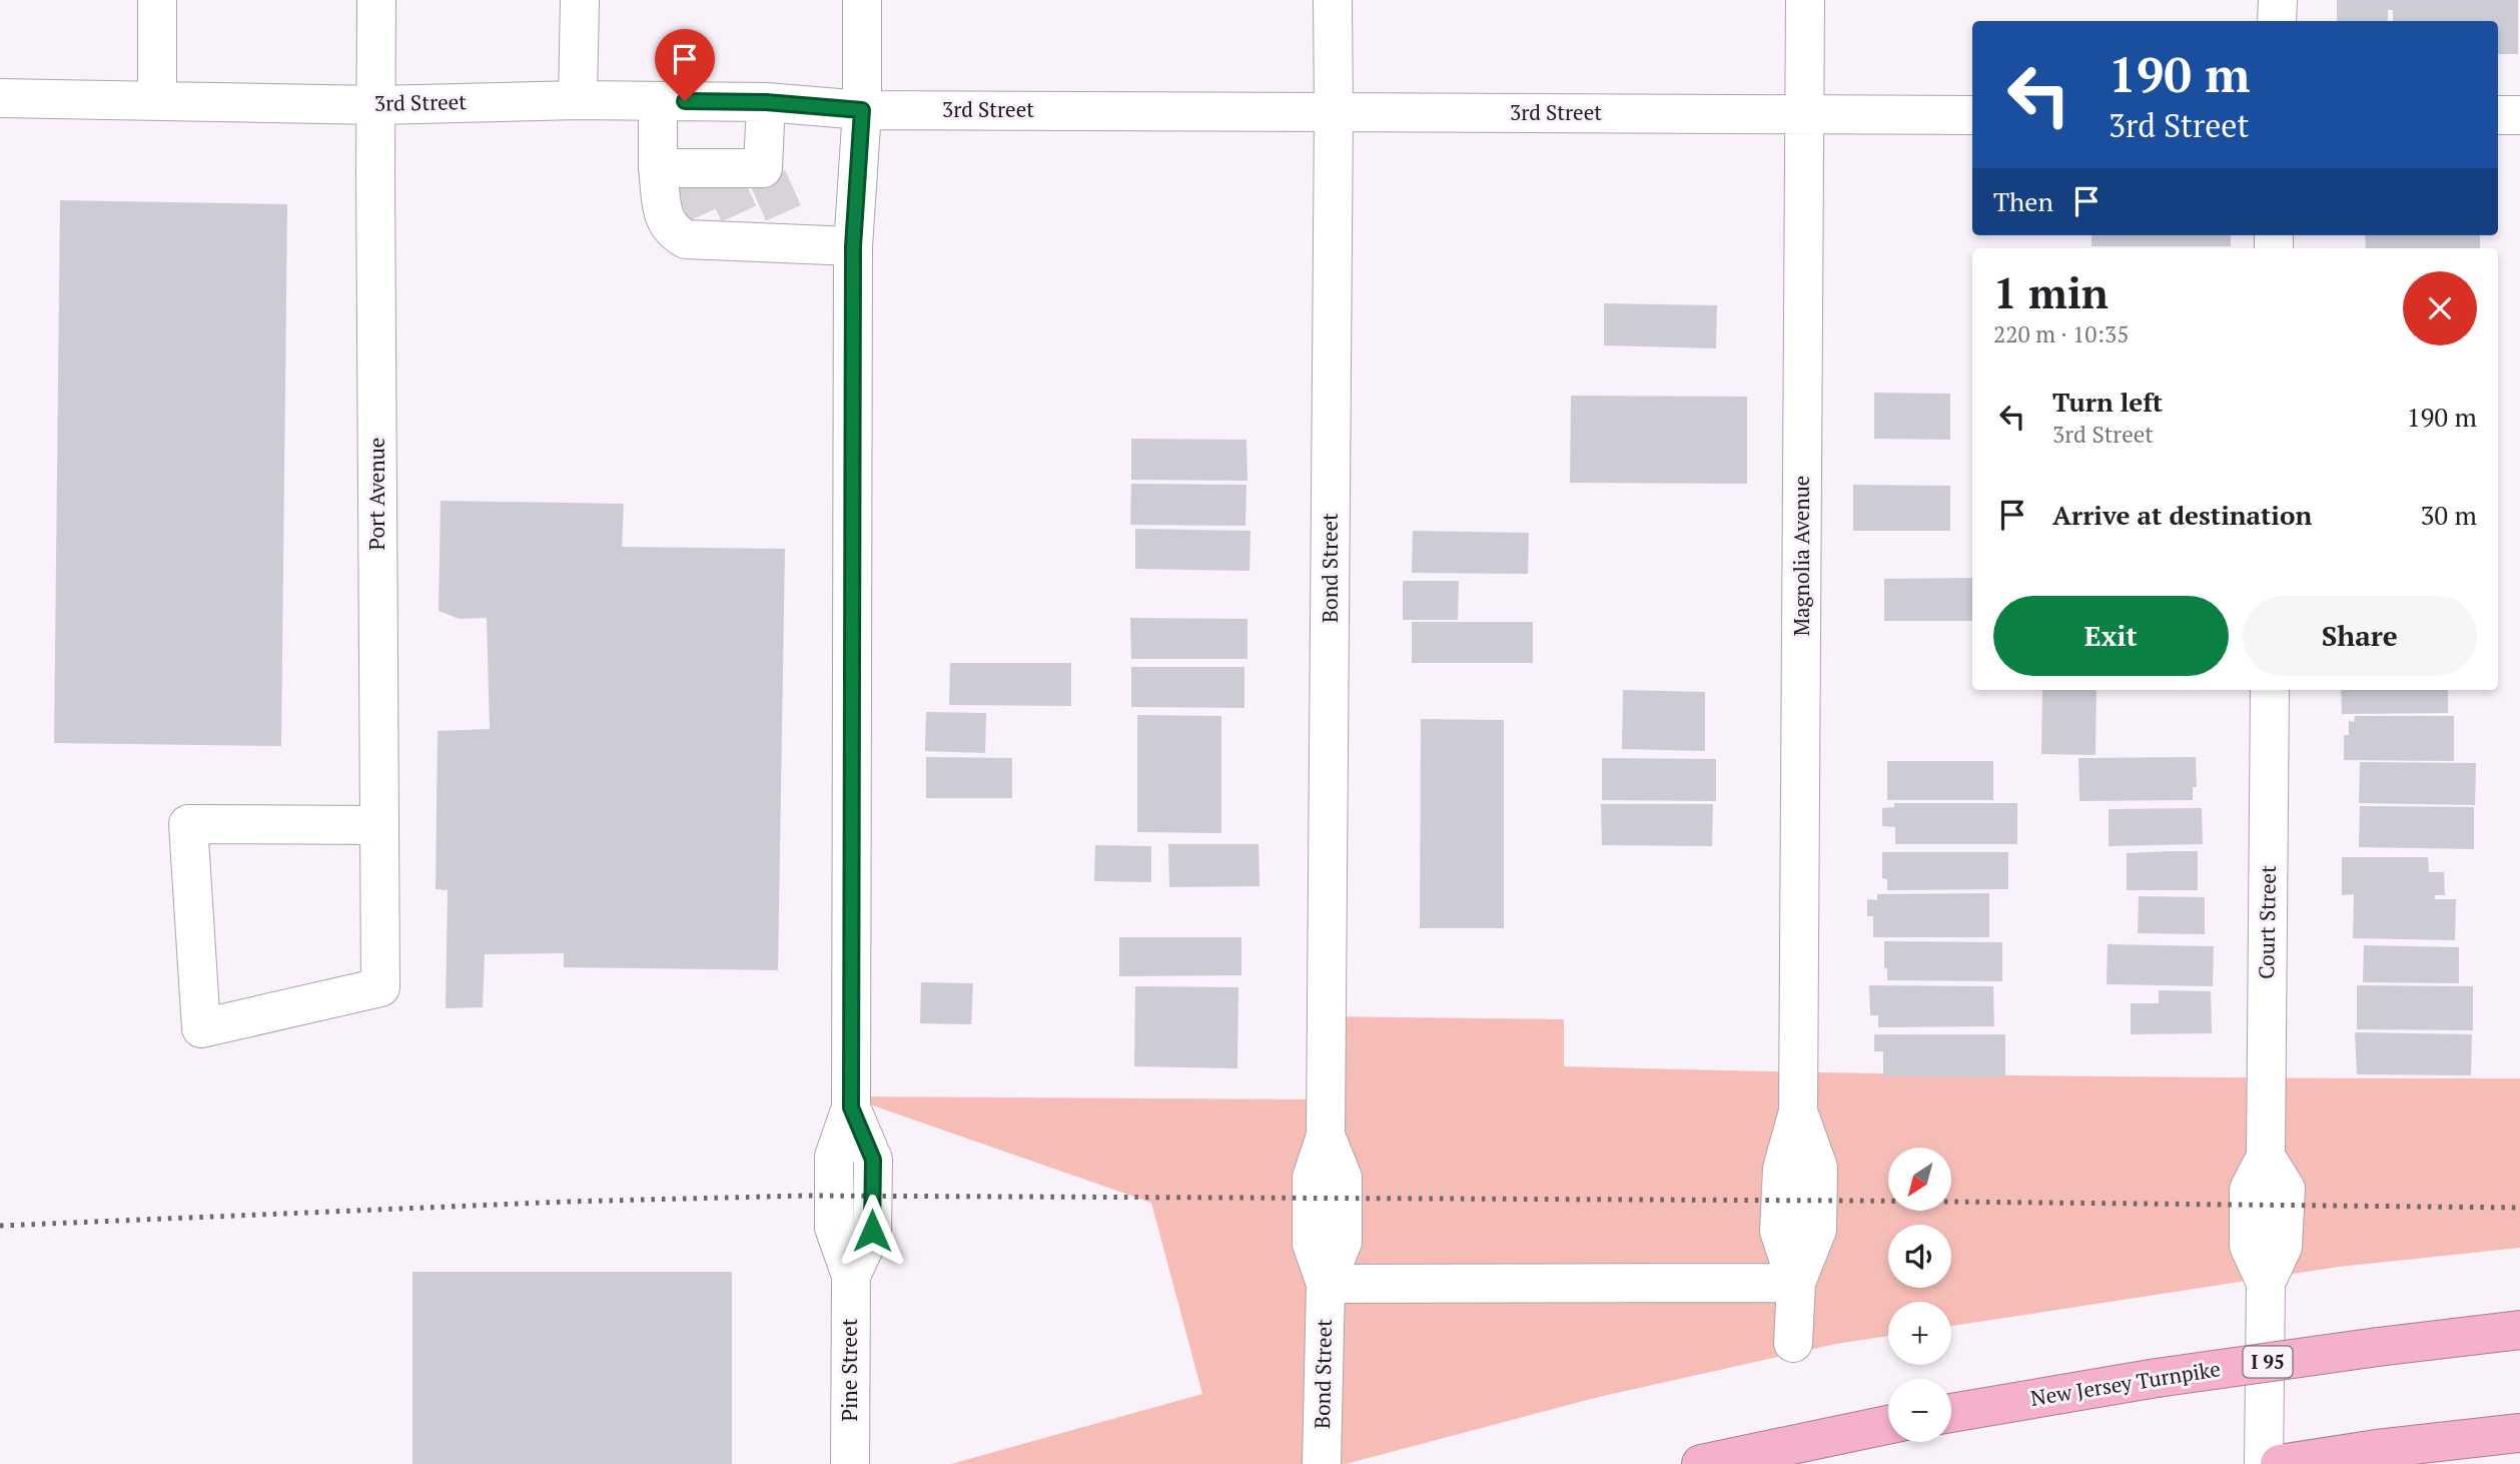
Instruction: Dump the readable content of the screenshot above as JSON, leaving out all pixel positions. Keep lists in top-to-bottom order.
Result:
{
  "streets": {
    "highway": ["I 95", "New Jersey Turnpike"],
    "street": [
      "3rd Street",
      "Port Avenue",
      "Magnolia Avenue",
      "Bond Street",
      "Court Street",
      "Pine Street"
    ]
  },
  "crossings": [
    ["3rd Street", "Port Avenue"],
    ["3rd Street", "Magnolia Avenue"],
    ["3rd Street", "Bond Street"],
    ["3rd Street", "Pine Street"]
  ],
  "north": "bottom left",
  "page": {
    "turn": ["190 m", "3rd Street"],
    "then": "Then",
    "heading": ["1 min", "220 m · 10:35"],
    "list": [
      {
        "name": "Turn left",
        "note": "3rd Street",
        "value": "190 m"
      },
      {
        "name": "Arrive at destination",
        "value": "30 m"
      }
    ],
    "buttons": ["Exit", "Share"],
    "map_buttons": ["+", "−"]
  }
}
